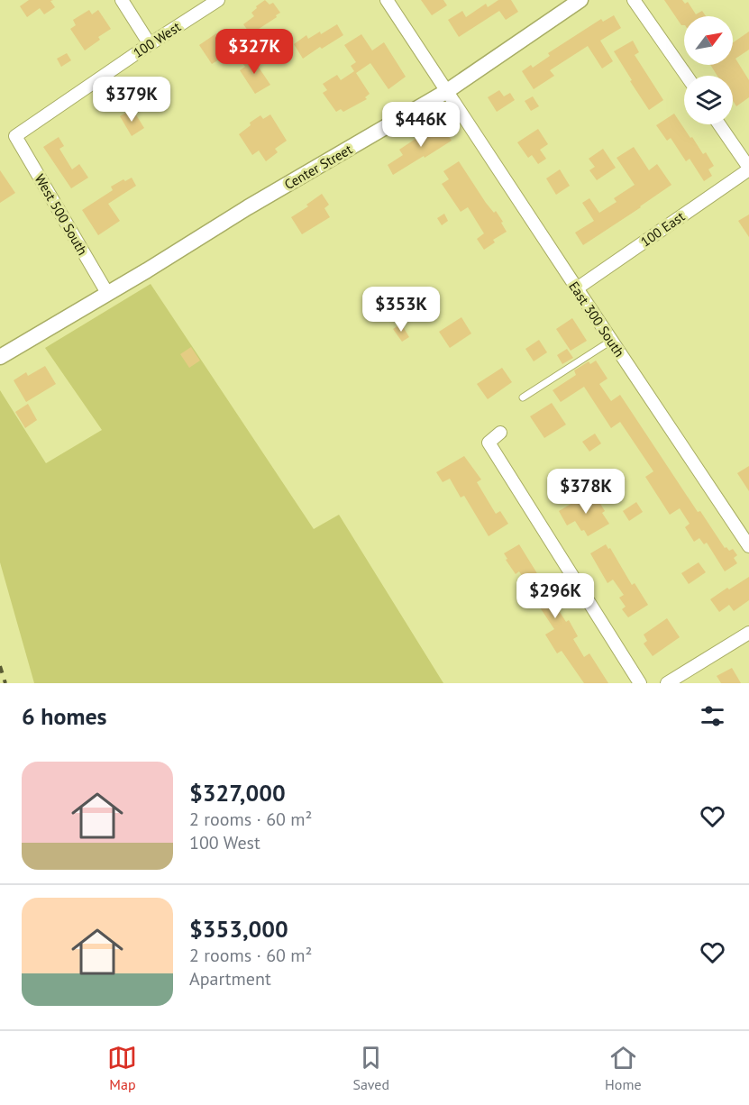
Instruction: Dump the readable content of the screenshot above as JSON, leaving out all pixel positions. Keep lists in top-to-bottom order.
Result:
{
  "streets": {
    "street": [
      "100 West",
      "Center Street",
      "West 500 South",
      "100 East",
      "East 300 South"
    ]
  },
  "crossings": [
    ["100 West", "West 500 South"],
    ["Center Street", "West 500 South"],
    ["Center Street", "East 300 South"],
    ["100 East", "East 300 South"]
  ],
  "north": "top right",
  "page": {
    "price": [
      "$327K",
      "$379K",
      "$446K",
      "$353K",
      "$378K",
      "$296K"
    ],
    "heading": "6 homes",
    "list": [
      {
        "name": "$327,000",
        "note": "2 rooms · 60 m² · 100 West"
      },
      {
        "name": "$353,000",
        "note": "2 rooms · 60 m² · Apartment"
      }
    ],
    "tabs": ["Map", "Saved", "Home"]
  }
}
